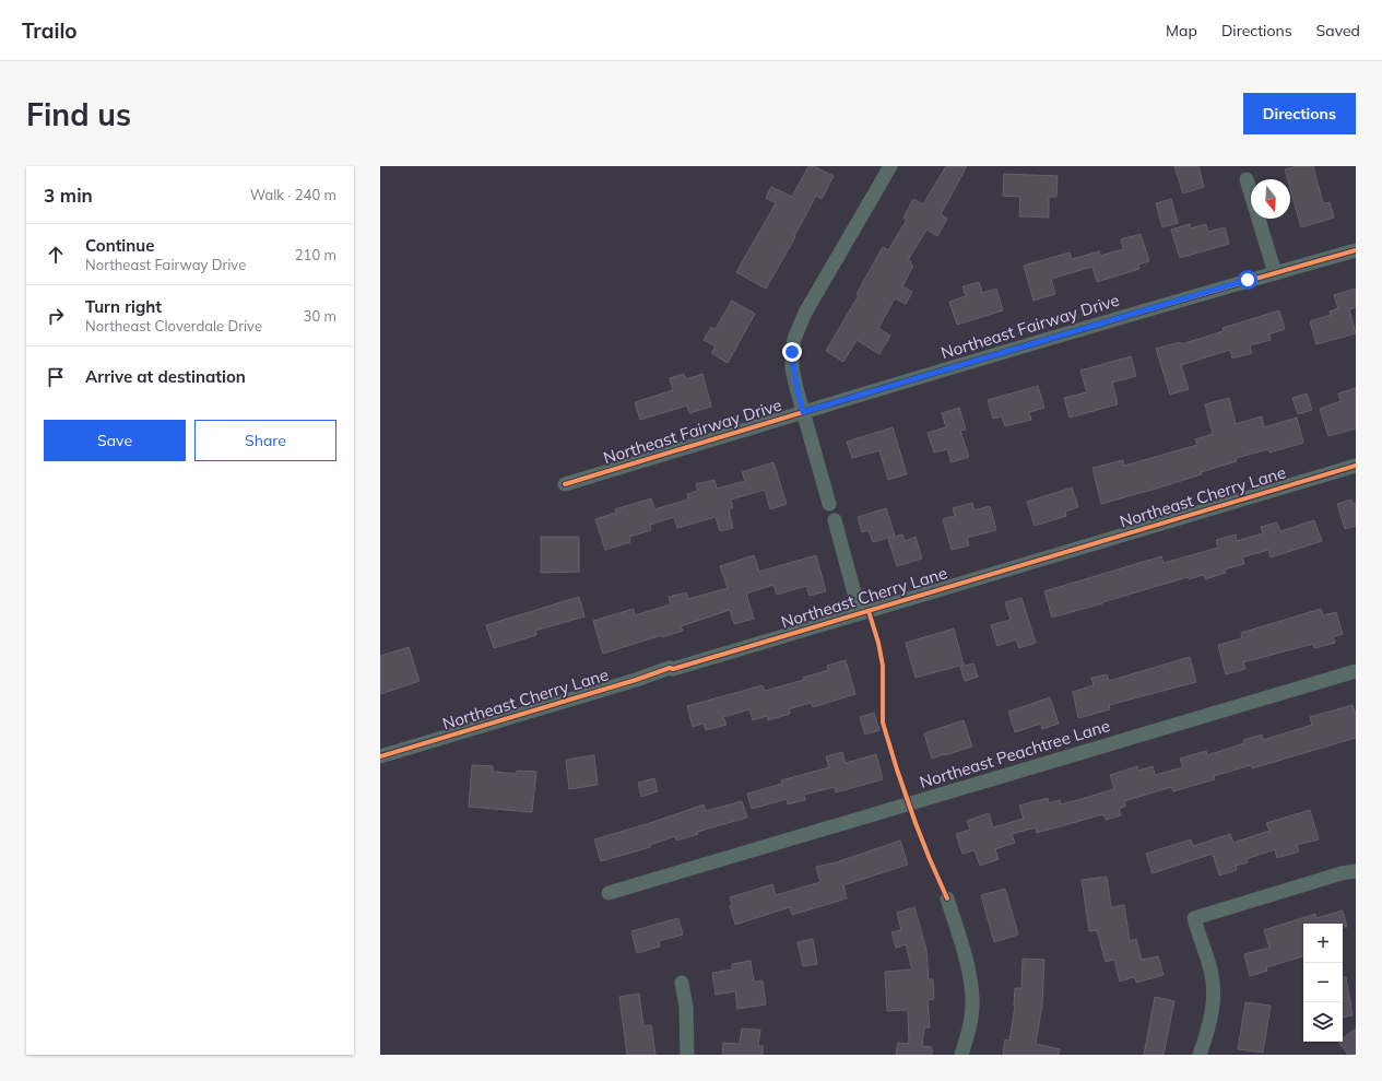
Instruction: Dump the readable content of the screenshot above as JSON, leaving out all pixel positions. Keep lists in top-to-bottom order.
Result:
{
  "streets": {
    "street": ["Northeast Fairway Drive", "Northeast Cherry Lane", "Northeast Peachtree Lane"]
  },
  "north": "bottom",
  "page": {
    "header": "Trailo",
    "nav": ["Map", "Directions", "Saved"],
    "buttons": [
      "Directions",
      ["Save", "Share"]
    ],
    "title": "Find us",
    "heading": ["3 min", "Walk · 240 m"],
    "list": [
      ["Continue", "Northeast Fairway Drive", "210 m"],
      ["Turn right", "Northeast Cloverdale Drive", "30 m"],
      "Arrive at destination"
    ],
    "map_buttons": ["+", "−"]
  }
}
